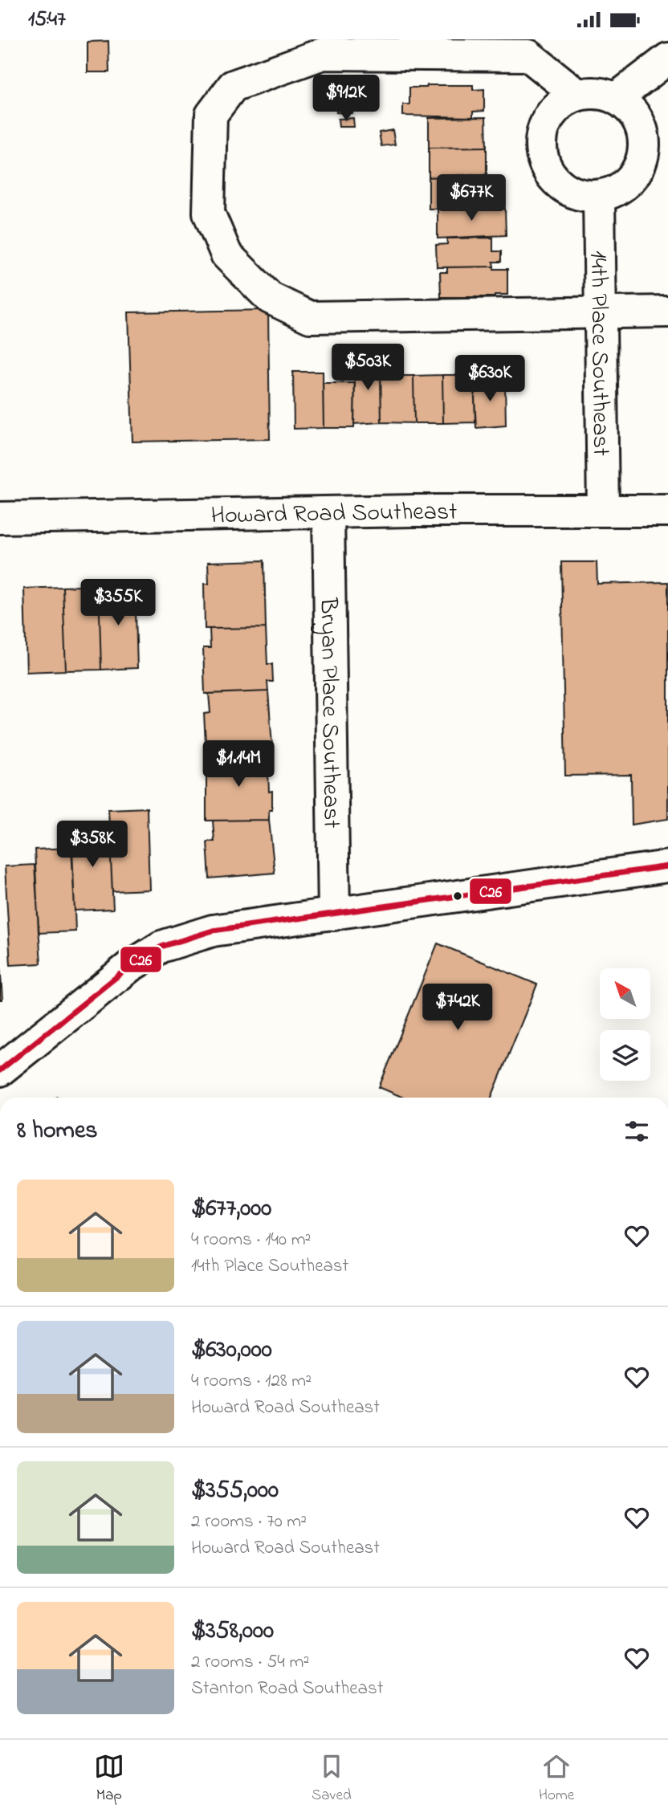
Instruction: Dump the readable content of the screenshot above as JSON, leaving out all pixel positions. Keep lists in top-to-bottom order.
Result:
{
  "streets": {
    "street": ["14th Place Southeast", "Howard Road Southeast", "Bryan Place Southeast"]
  },
  "crossings": [
    ["14th Place Southeast", "Howard Road Southeast"],
    ["Howard Road Southeast", "Bryan Place Southeast"]
  ],
  "lines": ["transit line C26"],
  "north": "top left",
  "page": {
    "status": "15:47",
    "price": [
      "$912K",
      "$677K",
      "$503K",
      "$630K",
      "$355K",
      "$1.14M",
      "$358K",
      "$742K"
    ],
    "heading": "8 homes",
    "list": [
      {
        "name": "$677,000",
        "note": "4 rooms · 140 m² · 14th Place Southeast"
      },
      {
        "name": "$630,000",
        "note": "4 rooms · 128 m² · Howard Road Southeast"
      },
      {
        "name": "$355,000",
        "note": "2 rooms · 70 m² · Howard Road Southeast"
      },
      {
        "name": "$358,000",
        "note": "2 rooms · 54 m² · Stanton Road Southeast"
      }
    ],
    "tabs": ["Map", "Saved", "Home"]
  }
}
